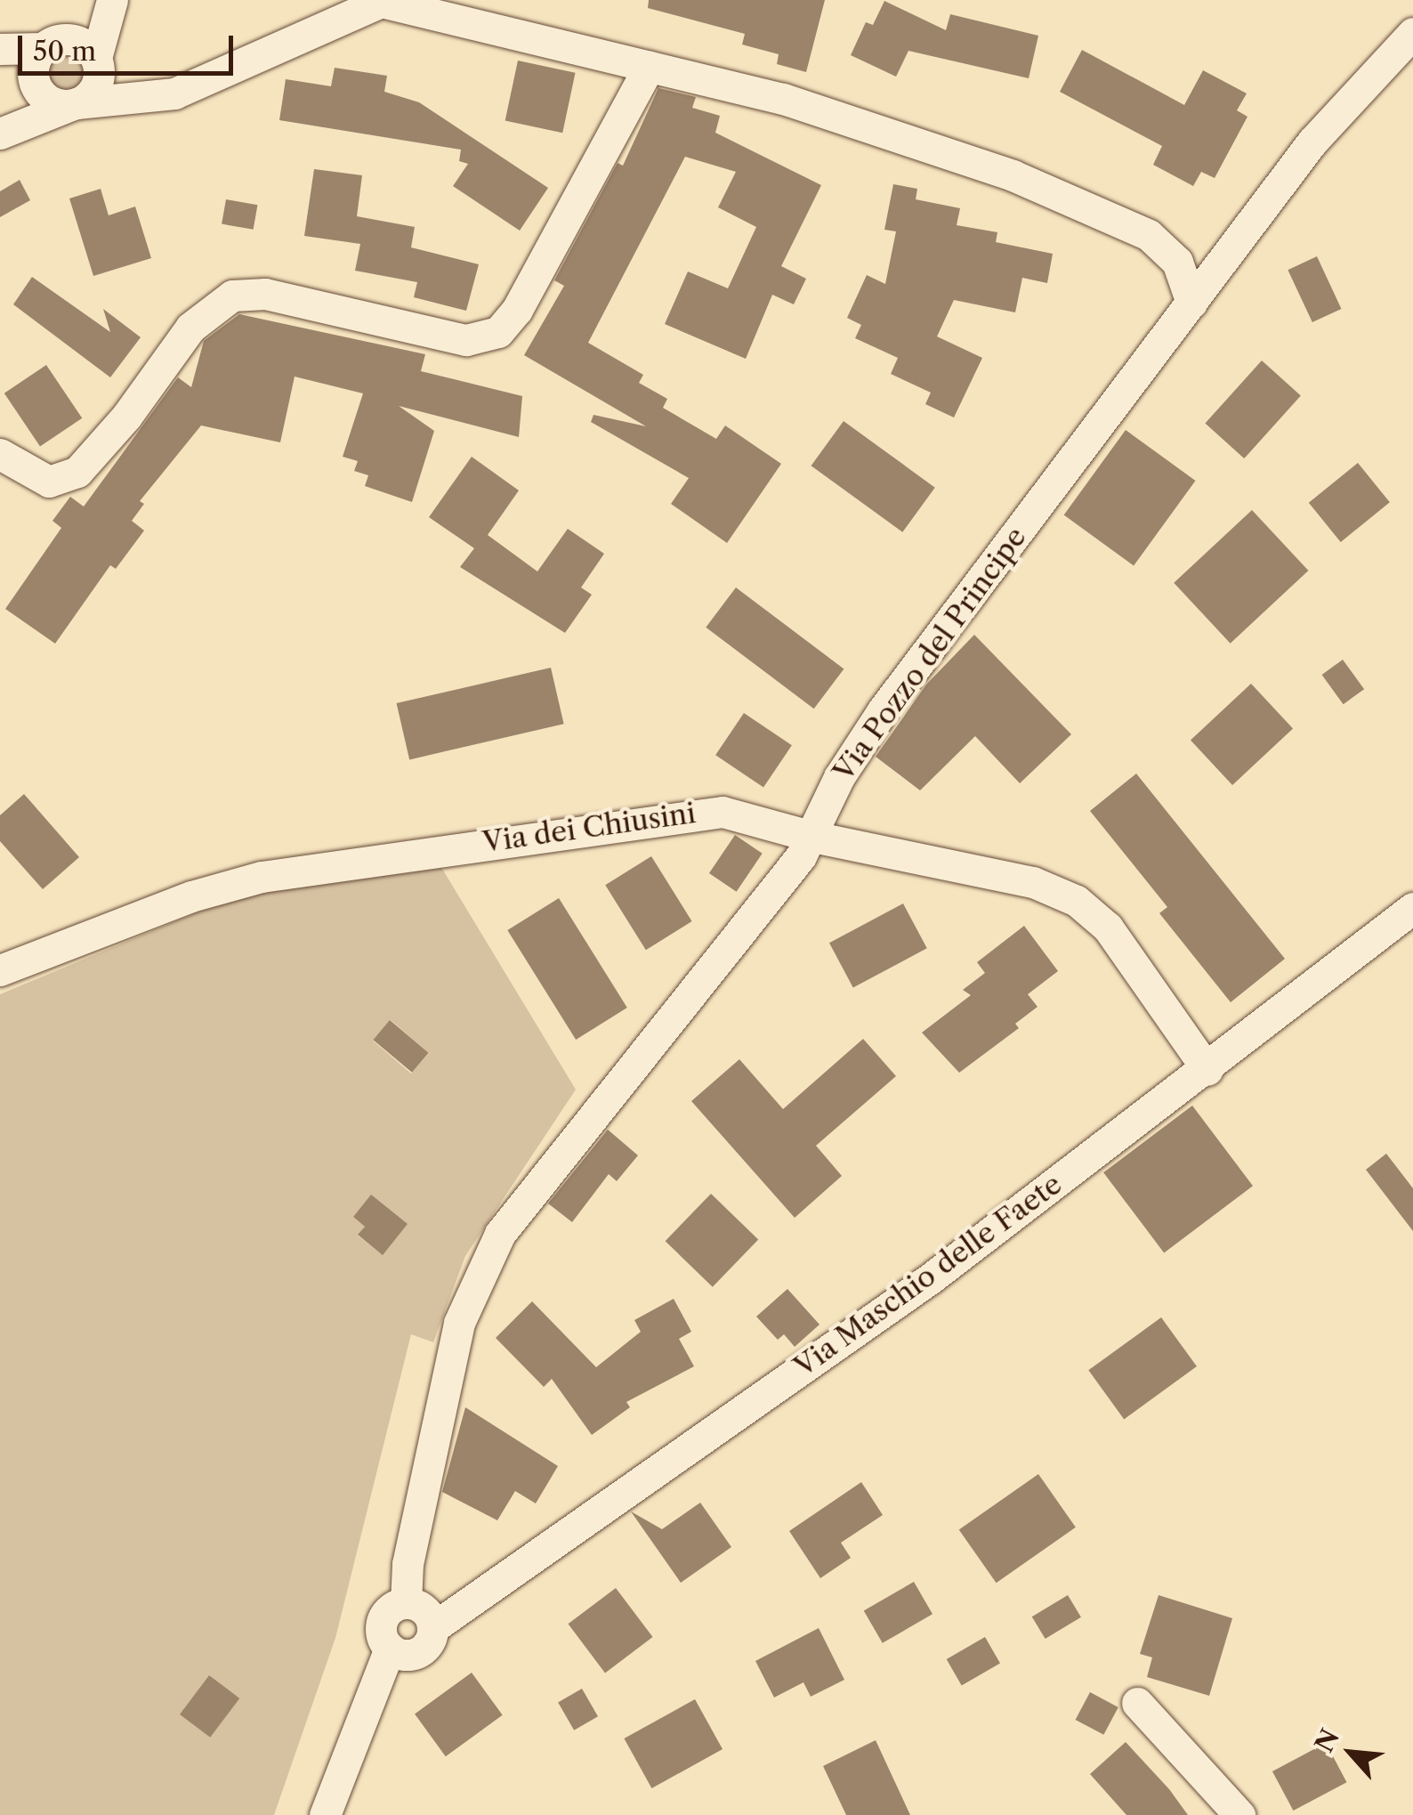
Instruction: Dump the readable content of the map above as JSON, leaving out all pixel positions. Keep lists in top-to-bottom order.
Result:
{
  "streets": {
    "street": ["Via Pozzo del Principe", "Via dei Chiusini", "Via Maschio delle Faete"]
  },
  "crossings": [
    ["Via Pozzo del Principe", "Via dei Chiusini"],
    ["Via Pozzo del Principe", "Via Maschio delle Faete"],
    ["Via dei Chiusini", "Via Maschio delle Faete"]
  ],
  "scale_bar": "50 m",
  "north": "top left"
}
